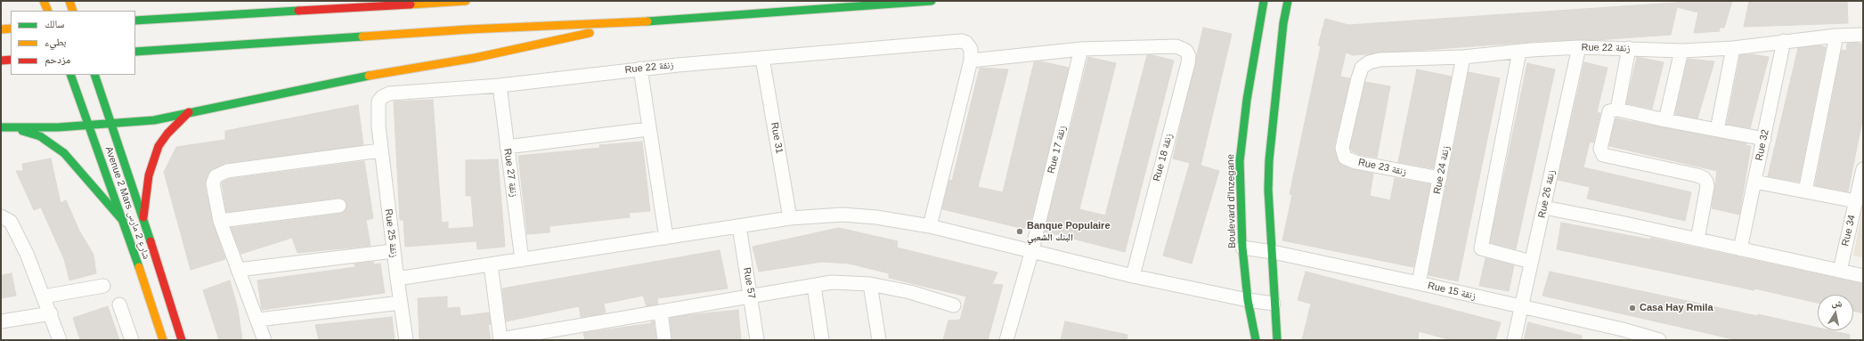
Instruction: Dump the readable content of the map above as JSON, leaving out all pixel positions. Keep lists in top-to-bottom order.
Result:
{
  "streets": {
    "main road": ["Boulevard d'Inzegane", "Avenue 2 Mars شارع 2 مارس"],
    "street": [
      "Rue 22 زنقة",
      "Rue 31",
      "Rue 32",
      "Rue 17 زنقة",
      "Rue 18 زنقة",
      "Rue 23 زنقة",
      "Rue 24 زنقة",
      "Rue 27 زنقة",
      "Rue 26 زنقة",
      "Rue 34",
      "Rue 25 زنقة",
      "Rue 57",
      "Rue 15 زنقة"
    ]
  },
  "crossings": [
    ["Rue 22 زنقة", "Rue 31"],
    ["Rue 22 زنقة", "Rue 32"],
    ["Rue 22 زنقة", "Rue 23 زنقة"],
    ["Rue 22 زنقة", "Rue 24 زنقة"],
    ["Rue 22 زنقة", "Rue 27 زنقة"],
    ["Rue 22 زنقة", "Rue 26 زنقة"],
    ["Rue 22 زنقة", "Rue 25 زنقة"],
    ["Rue 17 زنقة", "Rue 18 زنقة"],
    ["Rue 23 زنقة", "Rue 24 زنقة"],
    ["Rue 24 زنقة", "Rue 15 زنقة"],
    ["Rue 26 زنقة", "Rue 15 زنقة"],
    ["Boulevard d'Inzegane", "Rue 15 زنقة"]
  ],
  "places": ["Banque Populaire البنك الشعبي", "Casa Hay Rmila"],
  "legend": ["سالك", "بطيء", "مزدحم"],
  "north": "top"
}
